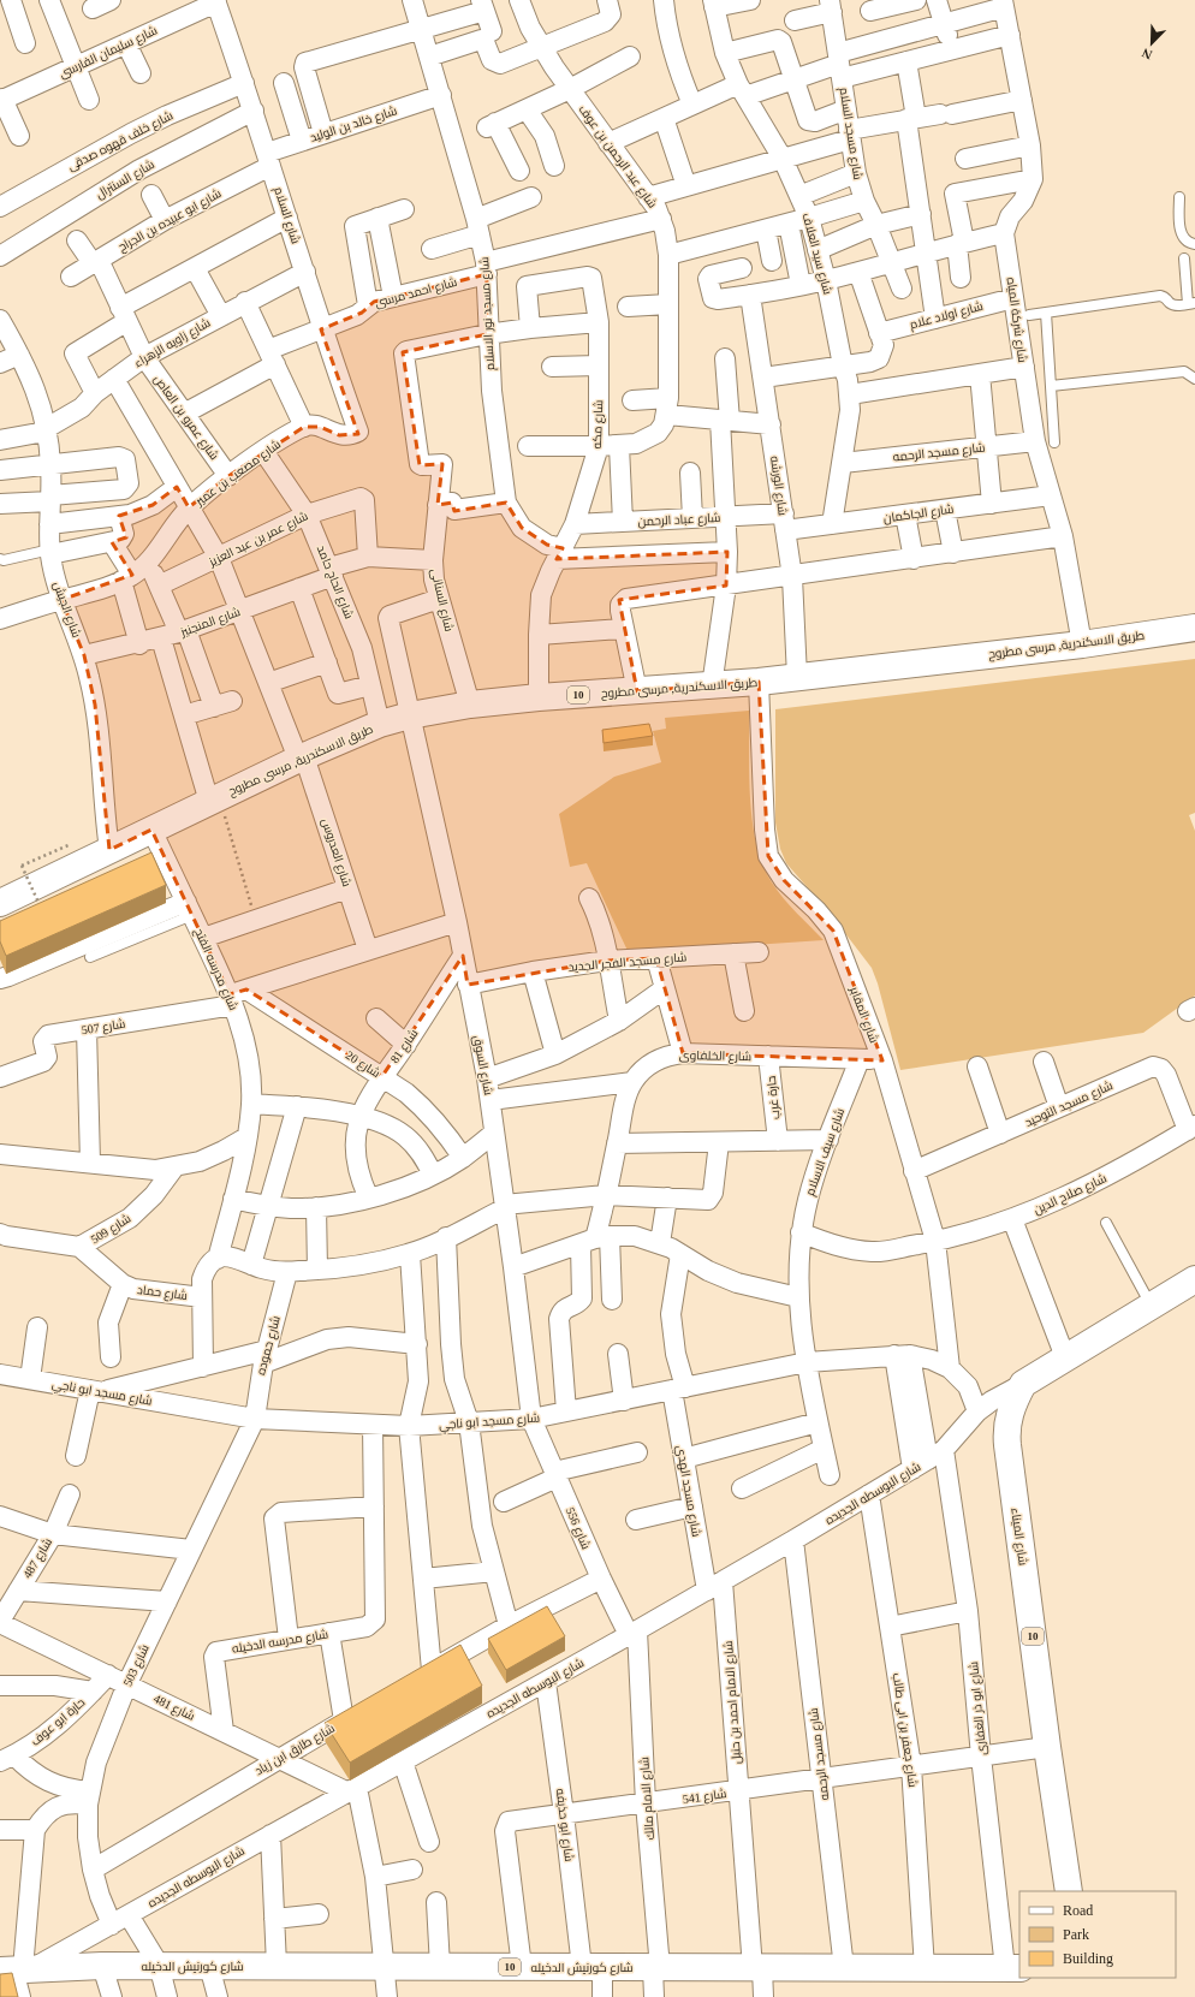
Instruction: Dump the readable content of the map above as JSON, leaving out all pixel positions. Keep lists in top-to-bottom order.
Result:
{
  "streets": {
    "main road": [
      "طريق الاسكندرية, مرسى مطروح",
      "10",
      "شارع الميناء",
      "شارع كورنيش الدخيله"
    ],
    "street": [
      "شارع سليمان الفارسى",
      "شارع خالد بن الوليد",
      "شارع مسجد السلام",
      "شارع خلف قهوه صدقى",
      "شارع عبد الرحمن بن عوف",
      "شارع السنترال",
      "شارع السلام",
      "شارع ابو عبيده بن الجراح",
      "شارع سيد العلاف",
      "شارع احمد مرسى",
      "شارع مسجد نور الاسلام",
      "شارع اولاد علام",
      "شارع شركة المياه",
      "شارع زاويه الزهراء",
      "شارع عمرو بن العاص",
      "شارع مكه",
      "شارع مسجد الرحمه",
      "شارع مصعب بن عمير",
      "شارع الورشه",
      "شارع الجاكمان",
      "شارع عباد الرحمن",
      "شارع عمر بن عبد العزيز",
      "شارع الحاج حامد",
      "شارع السنانى",
      "شارع الجيش",
      "شارع المنجنيز",
      "شارع العدروس",
      "شارع مسجد الفجر الجديد",
      "شارع مدرسه الفتح",
      "شارع المقابر",
      "شارع 507",
      "شارع 81",
      "شارع الخلفاوى",
      "شارع 20",
      "شارع السوق",
      "حارة غرب",
      "شارع مسجد التوحيد",
      "شارع سيف الاسلام",
      "شارع صلاح الدين",
      "شارع 509",
      "شارع حماد",
      "شارع حموده",
      "شارع مسجد ابو ناجي",
      "شارع مسجد الهدي",
      "شارع البوسطه الجديده",
      "شارع 556",
      "شارع 487",
      "شارع مدرسه الدخيله",
      "شارع 503",
      "شارع الامام احمد بن حنبل",
      "شارع 481",
      "شارع ابو ذر الغفارى",
      "حارة ابو عوف",
      "شارع جعفر بن ابى طالب",
      "شارع طارق ابن زياد",
      "شارع 541",
      "شارع الامام مالك",
      "شارع ابو حذيفه"
    ]
  },
  "crossings": [
    ["شارع سليمان الفارسى", "شارع السلام"],
    ["شارع خالد بن الوليد", "شارع السلام"],
    ["شارع خالد بن الوليد", "شارع ابو عبيده بن الجراح"],
    ["شارع خالد بن الوليد", "شارع مسجد نور الاسلام"],
    ["شارع خلف قهوه صدقى", "شارع السلام"],
    ["شارع عبد الرحمن بن عوف", "شارع احمد مرسى"],
    ["شارع السنترال", "شارع السلام"],
    ["شارع السلام", "شارع ابو عبيده بن الجراح"],
    ["شارع السلام", "شارع احمد مرسى"],
    ["شارع السلام", "شارع زاويه الزهراء"],
    ["شارع السلام", "شارع مصعب بن عمير"],
    ["شارع ابو عبيده بن الجراح", "شارع عمرو بن العاص"],
    ["شارع سيد العلاف", "شارع مسجد الرحمه"],
    ["شارع سيد العلاف", "شارع الجاكمان"],
    ["شارع احمد مرسى", "شارع مسجد نور الاسلام"],
    ["شارع احمد مرسى", "شارع عمرو بن العاص"],
    ["شارع مسجد نور الاسلام", "شارع مكه"],
    ["شارع مسجد نور الاسلام", "شارع السنانى"],
    ["شارع اولاد علام", "شارع شركة المياه"],
    ["شارع شركة المياه", "شارع مسجد الرحمه"],
    ["شارع شركة المياه", "شارع الجاكمان"],
    ["شارع شركة المياه", "طريق الاسكندرية, مرسى مطروح"],
    ["شارع زاويه الزهراء", "شارع عمرو بن العاص"],
    ["شارع زاويه الزهراء", "شارع الجيش"],
    ["شارع زاويه الزهراء", "شارع العدروس"],
    ["شارع عمرو بن العاص", "شارع مصعب بن عمير"],
    ["شارع مكه", "شارع عباد الرحمن"],
    ["شارع مكه", "طريق الاسكندرية, مرسى مطروح"],
    ["شارع مسجد الرحمه", "شارع البوسطه الجديده"],
    ["شارع مسجد الرحمه", "شارع 541"],
    ["شارع مسجد الرحمه", "شارع كورنيش الدخيله"],
    ["شارع مصعب بن عمير", "شارع الحاج حامد"],
    ["شارع مصعب بن عمير", "شارع الجيش"],
    ["شارع مصعب بن عمير", "شارع العدروس"],
    ["شارع الورشه", "شارع الجاكمان"],
    ["شارع الورشه", "شارع عباد الرحمن"],
    ["شارع الورشه", "طريق الاسكندرية, مرسى مطروح"],
    ["شارع الجاكمان", "شارع عباد الرحمن"],
    ["شارع عمر بن عبد العزيز", "شارع الحاج حامد"],
    ["شارع عمر بن عبد العزيز", "شارع المنجنيز"],
    ["شارع عمر بن عبد العزيز", "شارع العدروس"],
    ["شارع الحاج حامد", "شارع المنجنيز"],
    ["شارع الحاج حامد", "طريق الاسكندرية, مرسى مطروح"],
    ["شارع السنانى", "شارع المنجنيز"],
    ["شارع السنانى", "طريق الاسكندرية, مرسى مطروح"],
    ["شارع السنانى", "شارع السوق"],
    ["شارع الجيش", "شارع المنجنيز"],
    ["شارع الجيش", "طريق الاسكندرية, مرسى مطروح"],
    ["شارع المنجنيز", "شارع العدروس"],
    ["طريق الاسكندرية, مرسى مطروح", "شارع العدروس"],
    ["طريق الاسكندرية, مرسى مطروح", "شارع مدرسه الفتح"],
    ["طريق الاسكندرية, مرسى مطروح", "شارع المقابر"],
    ["طريق الاسكندرية, مرسى مطروح", "شارع السوق"],
    ["شارع العدروس", "شارع 507"],
    ["شارع مسجد الفجر الجديد", "شارع السوق"],
    ["شارع مدرسه الفتح", "شارع 507"],
    ["شارع مدرسه الفتح", "شارع 20"],
    ["شارع المقابر", "شارع الخلفاوى"],
    ["شارع المقابر", "شارع مسجد التوحيد"],
    ["شارع المقابر", "شارع صلاح الدين"],
    ["شارع المقابر", "شارع مسجد ابو ناجي"],
    ["شارع 507", "شارع 20"],
    ["شارع 507", "شارع السوق"],
    ["شارع 81", "شارع 20"],
    ["شارع 81", "شارع السوق"],
    ["شارع الخلفاوى", "حارة غرب"],
    ["شارع الخلفاوى", "شارع سيف الاسلام"],
    ["شارع السوق", "شارع مسجد ابو ناجي"],
    ["شارع السوق", "شارع 556"],
    ["شارع مسجد التوحيد", "شارع صلاح الدين"],
    ["شارع سيف الاسلام", "شارع صلاح الدين"],
    ["شارع سيف الاسلام", "شارع مسجد ابو ناجي"],
    ["شارع 509", "شارع حماد"],
    ["شارع حموده", "شارع مسجد ابو ناجي"],
    ["شارع حموده", "شارع 503"],
    ["شارع مسجد ابو ناجي", "شارع مسجد الهدي"],
    ["شارع مسجد ابو ناجي", "شارع البوسطه الجديده"],
    ["شارع مسجد ابو ناجي", "شارع 556"],
    ["شارع مسجد ابو ناجي", "شارع 503"],
    ["شارع مسجد ابو ناجي", "شارع ابو ذر الغفارى"],
    ["شارع مسجد الهدي", "شارع البوسطه الجديده"],
    ["شارع مسجد الهدي", "شارع الامام احمد بن حنبل"],
    ["شارع البوسطه الجديده", "شارع 556"],
    ["شارع البوسطه الجديده", "شارع الميناء"],
    ["شارع البوسطه الجديده", "شارع 503"],
    ["شارع البوسطه الجديده", "شارع الامام احمد بن حنبل"],
    ["شارع البوسطه الجديده", "شارع 481"],
    ["شارع البوسطه الجديده", "شارع ابو ذر الغفارى"],
    ["شارع البوسطه الجديده", "شارع جعفر بن ابى طالب"],
    ["شارع البوسطه الجديده", "شارع الامام مالك"],
    ["شارع البوسطه الجديده", "شارع ابو حذيفه"],
    ["شارع البوسطه الجديده", "شارع كورنيش الدخيله"],
    ["شارع 556", "شارع الامام مالك"],
    ["شارع الميناء", "شارع 541"],
    ["شارع 487", "شارع 481"],
    ["شارع مدرسه الدخيله", "شارع 481"],
    ["شارع مدرسه الدخيله", "شارع طارق ابن زياد"],
    ["شارع 503", "شارع 481"],
    ["شارع 503", "شارع طارق ابن زياد"],
    ["شارع الامام احمد بن حنبل", "شارع 541"],
    ["شارع الامام احمد بن حنبل", "شارع كورنيش الدخيله"],
    ["شارع 481", "حارة ابو عوف"],
    ["شارع 481", "شارع طارق ابن زياد"],
    ["شارع ابو ذر الغفارى", "شارع 541"],
    ["شارع ابو ذر الغفارى", "شارع كورنيش الدخيله"],
    ["شارع جعفر بن ابى طالب", "شارع 541"],
    ["شارع جعفر بن ابى طالب", "شارع كورنيش الدخيله"],
    ["شارع 541", "شارع الامام مالك"],
    ["شارع 541", "شارع ابو حذيفه"],
    ["شارع 541", "شارع كورنيش الدخيله"],
    ["شارع الامام مالك", "شارع كورنيش الدخيله"],
    ["شارع ابو حذيفه", "شارع كورنيش الدخيله"]
  ],
  "legend": ["Road", "Park", "Building"],
  "north": "bottom left"
}
